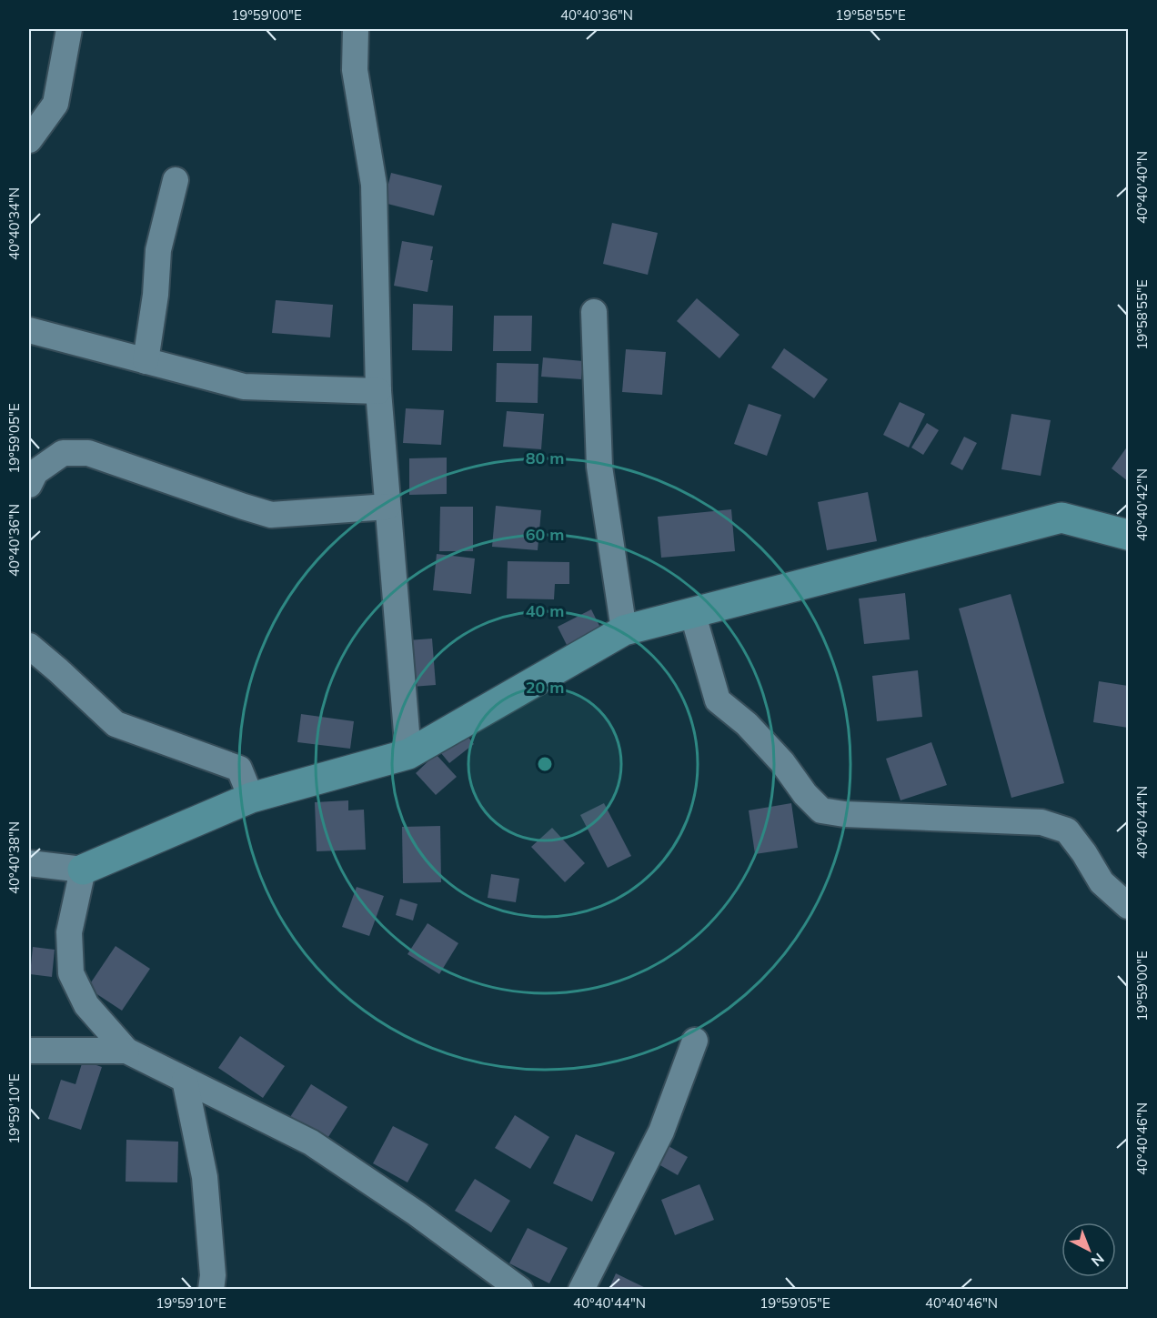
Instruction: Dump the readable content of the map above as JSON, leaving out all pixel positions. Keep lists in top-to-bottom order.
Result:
{
  "north": "bottom right",
  "coordinates": [
    "19°59'00\"E",
    "40°40'36\"N",
    "19°58'55\"E",
    "40°40'40\"N",
    "40°40'34\"N",
    "19°59'05\"E",
    "40°40'42\"N",
    "40°40'44\"N",
    "40°40'38\"N",
    "19°59'10\"E",
    "40°40'46\"N"
  ],
  "rings": [
    "80 m",
    "60 m",
    "40 m",
    "20 m"
  ]
}
